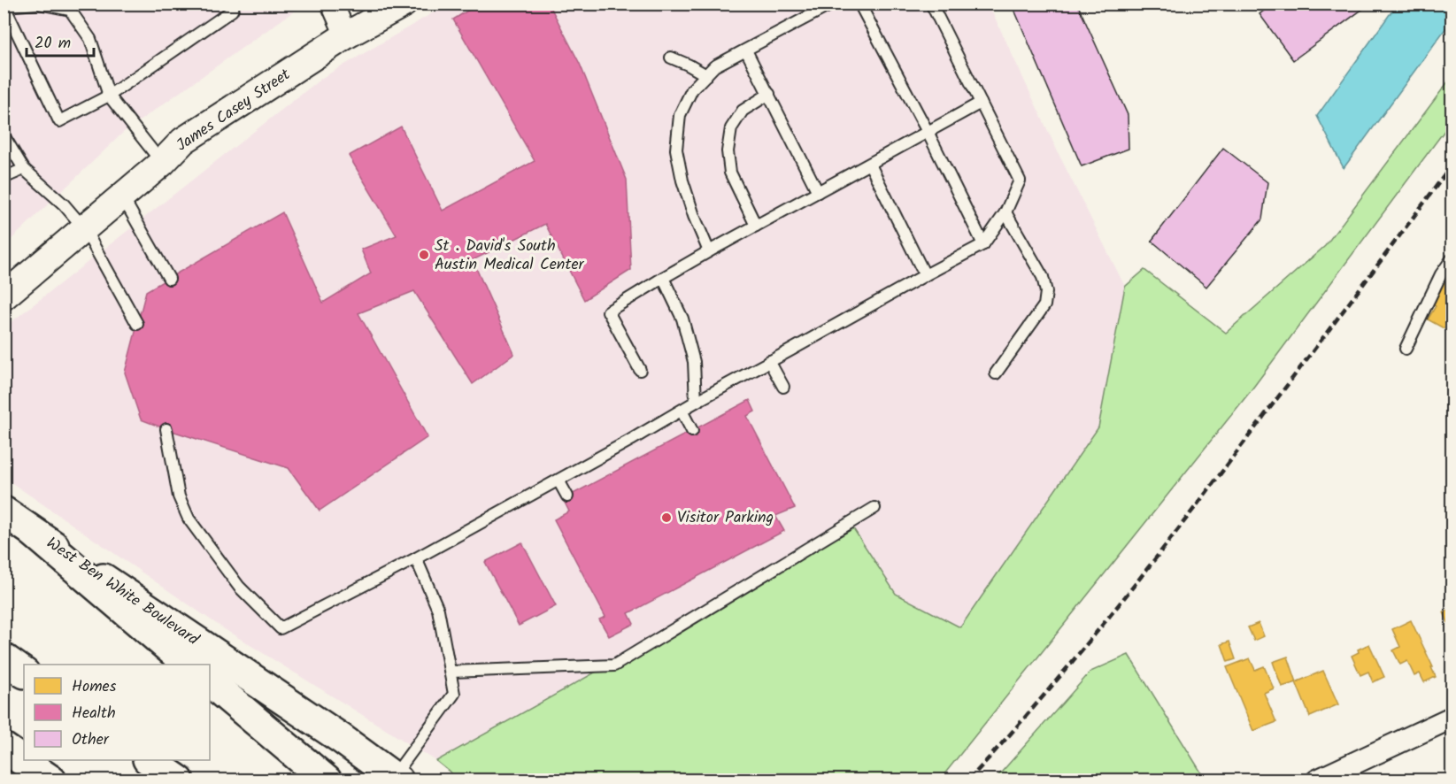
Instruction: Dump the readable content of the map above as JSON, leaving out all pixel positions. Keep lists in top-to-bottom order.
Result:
{
  "streets": {
    "main road": ["West Ben White Boulevard"],
    "street": ["James Casey Street"]
  },
  "places": ["St . David's South Austin Medical Center", "Visitor Parking"],
  "legend": ["Homes", "Health", "Other"],
  "scale_bar": "20 m"
}
